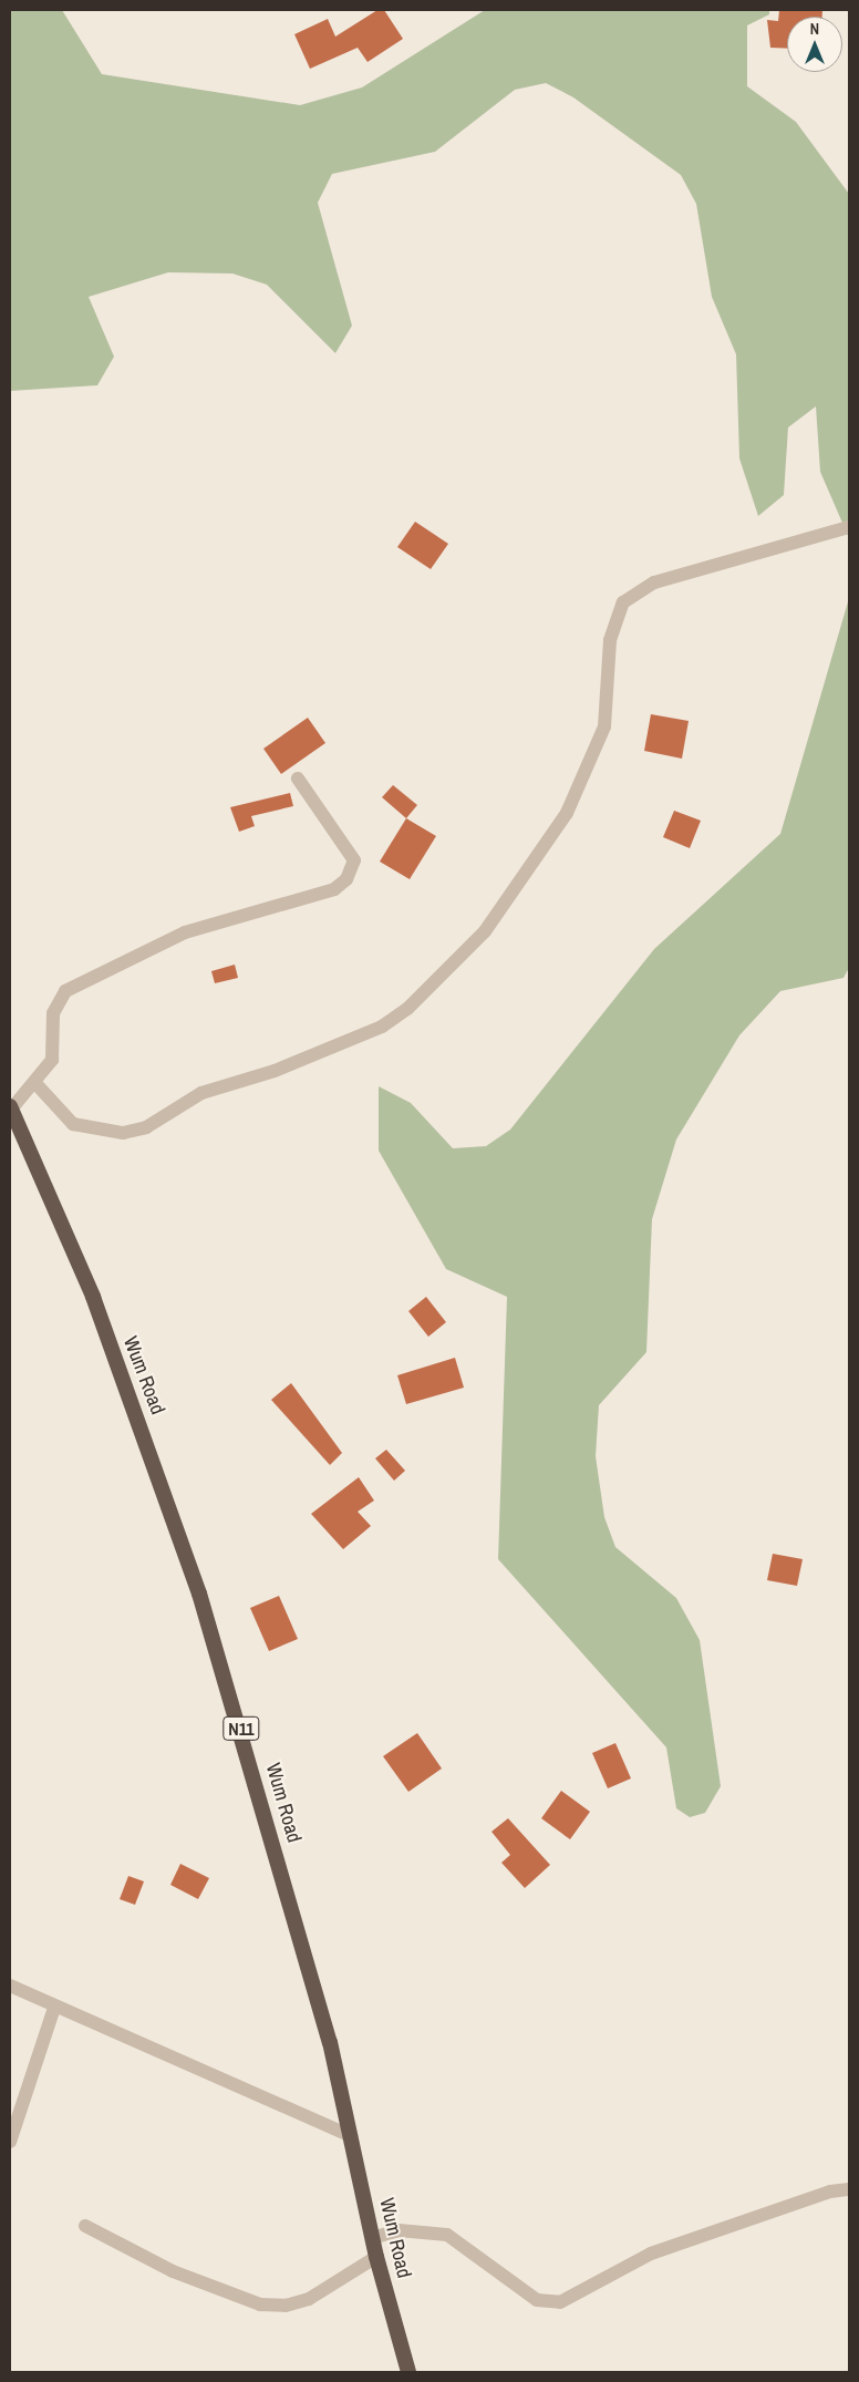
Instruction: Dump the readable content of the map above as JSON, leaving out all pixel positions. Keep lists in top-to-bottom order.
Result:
{
  "streets": {
    "highway": ["Wum Road", "N11"]
  },
  "north": "top"
}
